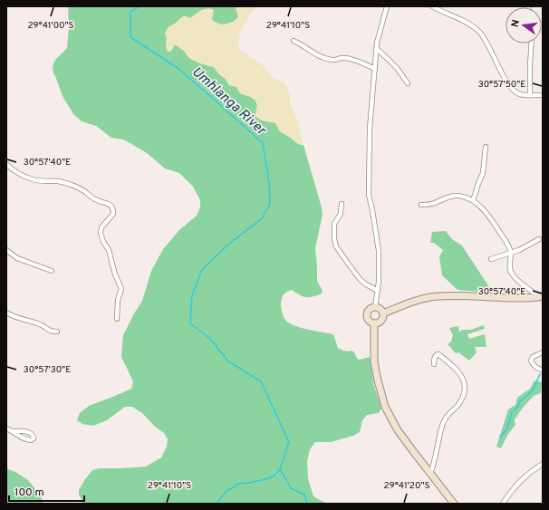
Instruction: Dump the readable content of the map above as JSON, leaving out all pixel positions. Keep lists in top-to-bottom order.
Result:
{
  "water": ["Umhlanga River"],
  "scale_bar": "100 m",
  "north": "left",
  "coordinates": [
    "29°41'00\"S",
    "29°41'10\"S",
    "30°57'50\"E",
    "30°57'40\"E",
    "30°57'30\"E",
    "29°41'20\"S"
  ]
}
